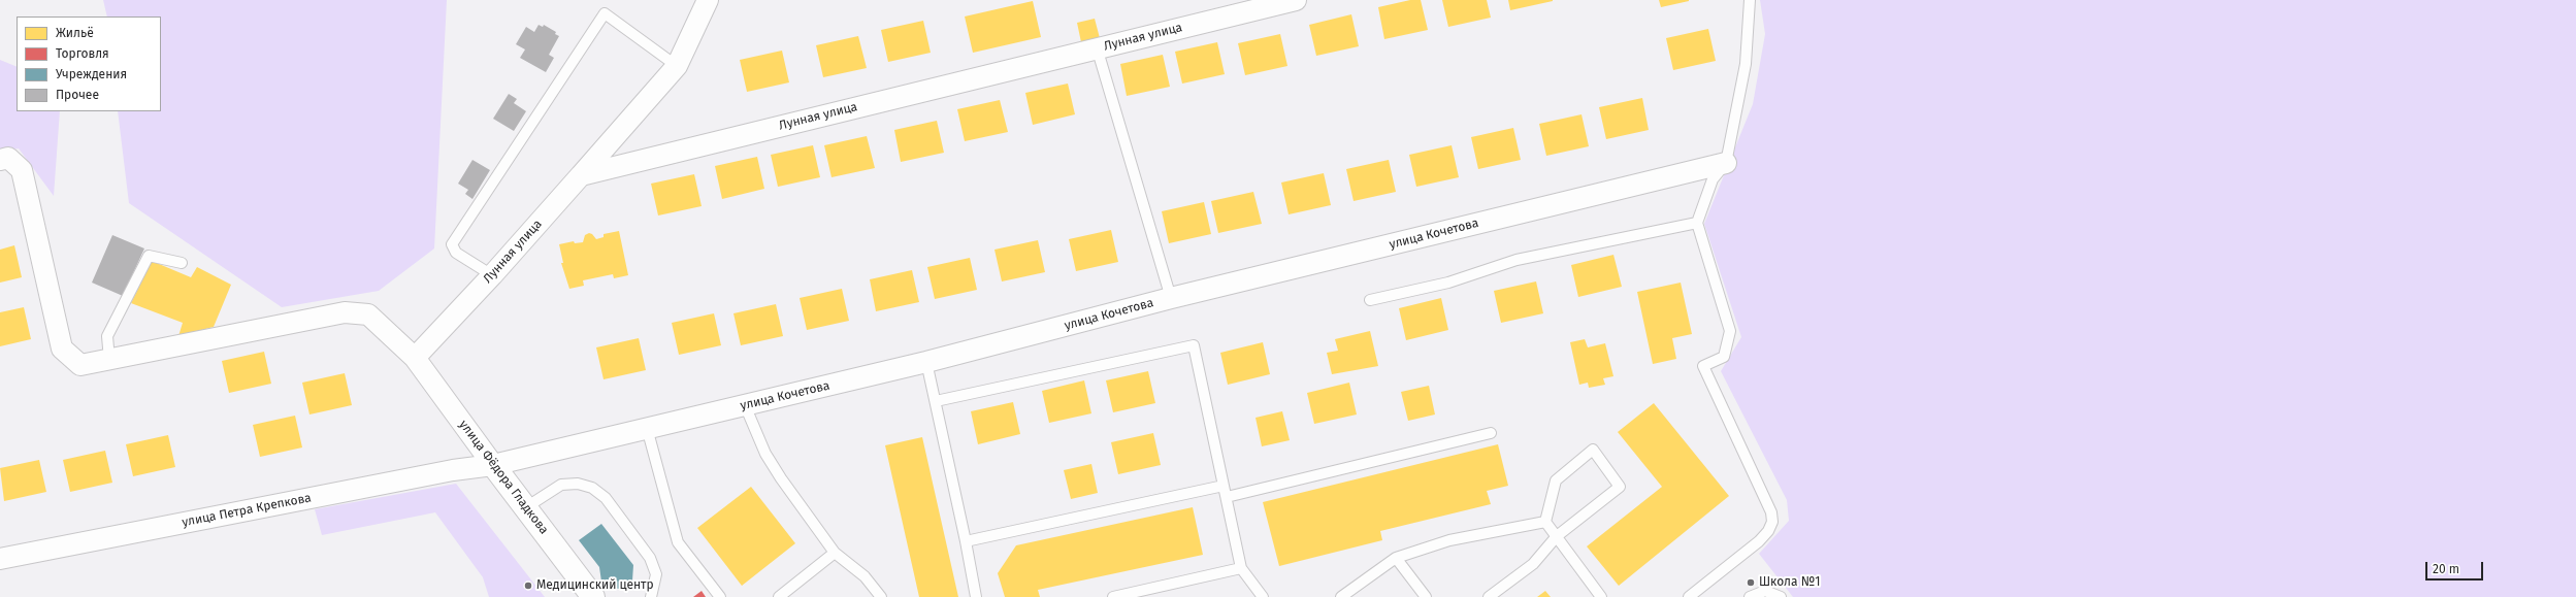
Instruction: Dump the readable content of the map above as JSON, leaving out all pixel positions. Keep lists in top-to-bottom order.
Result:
{
  "streets": {
    "street": [
      "Лунная улица",
      "улица Кочетова",
      "улица Фёдора Гладкова",
      "улица Петра Крепкова"
    ]
  },
  "crossings": [
    ["Лунная улица", "улица Фёдора Гладкова"],
    ["улица Кочетова", "улица Фёдора Гладкова"],
    ["улица Кочетова", "улица Петра Крепкова"],
    ["улица Фёдора Гладкова", "улица Петра Крепкова"]
  ],
  "places": ["Школа №1", "Медицинский центр"],
  "legend": [
    "Жильё",
    "Торговля",
    "Учреждения",
    "Прочее"
  ],
  "scale_bar": "20 m"
}
